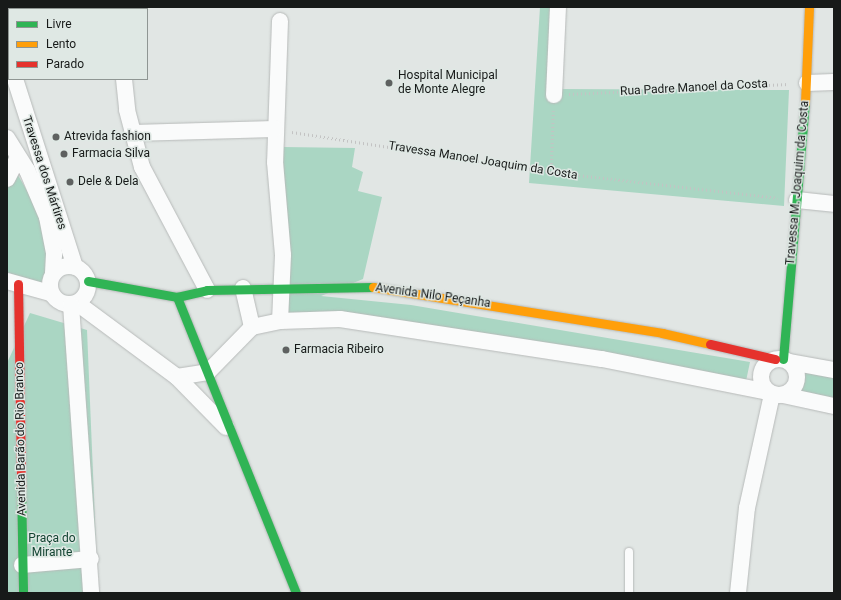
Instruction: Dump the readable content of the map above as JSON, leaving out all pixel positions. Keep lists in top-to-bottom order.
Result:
{
  "streets": {
    "street": [
      "Travessa dos Mártires",
      "Travessa M. Joaquim da Costa",
      "Avenida Nilo Peçanha",
      "Avenida Barão do Rio Branco"
    ],
    "path": ["Rua Padre Manoel da Costa", "Travessa Manoel Joaquim da Costa"]
  },
  "crossings": [
    ["Rua Padre Manoel da Costa", "Travessa M. Joaquim da Costa"],
    ["Travessa Manoel Joaquim da Costa", "Travessa M. Joaquim da Costa"],
    ["Travessa dos Mártires", "Avenida Nilo Peçanha"],
    ["Travessa M. Joaquim da Costa", "Avenida Nilo Peçanha"]
  ],
  "parks": ["Praça do Mirante"],
  "places": [
    "Hospital Municipal de Monte Alegre",
    "Atrevida fashion",
    "Farmacia Silva",
    "Dele & Dela",
    "Farmacia Ribeiro"
  ],
  "legend": ["Livre", "Lento", "Parado"]
}
